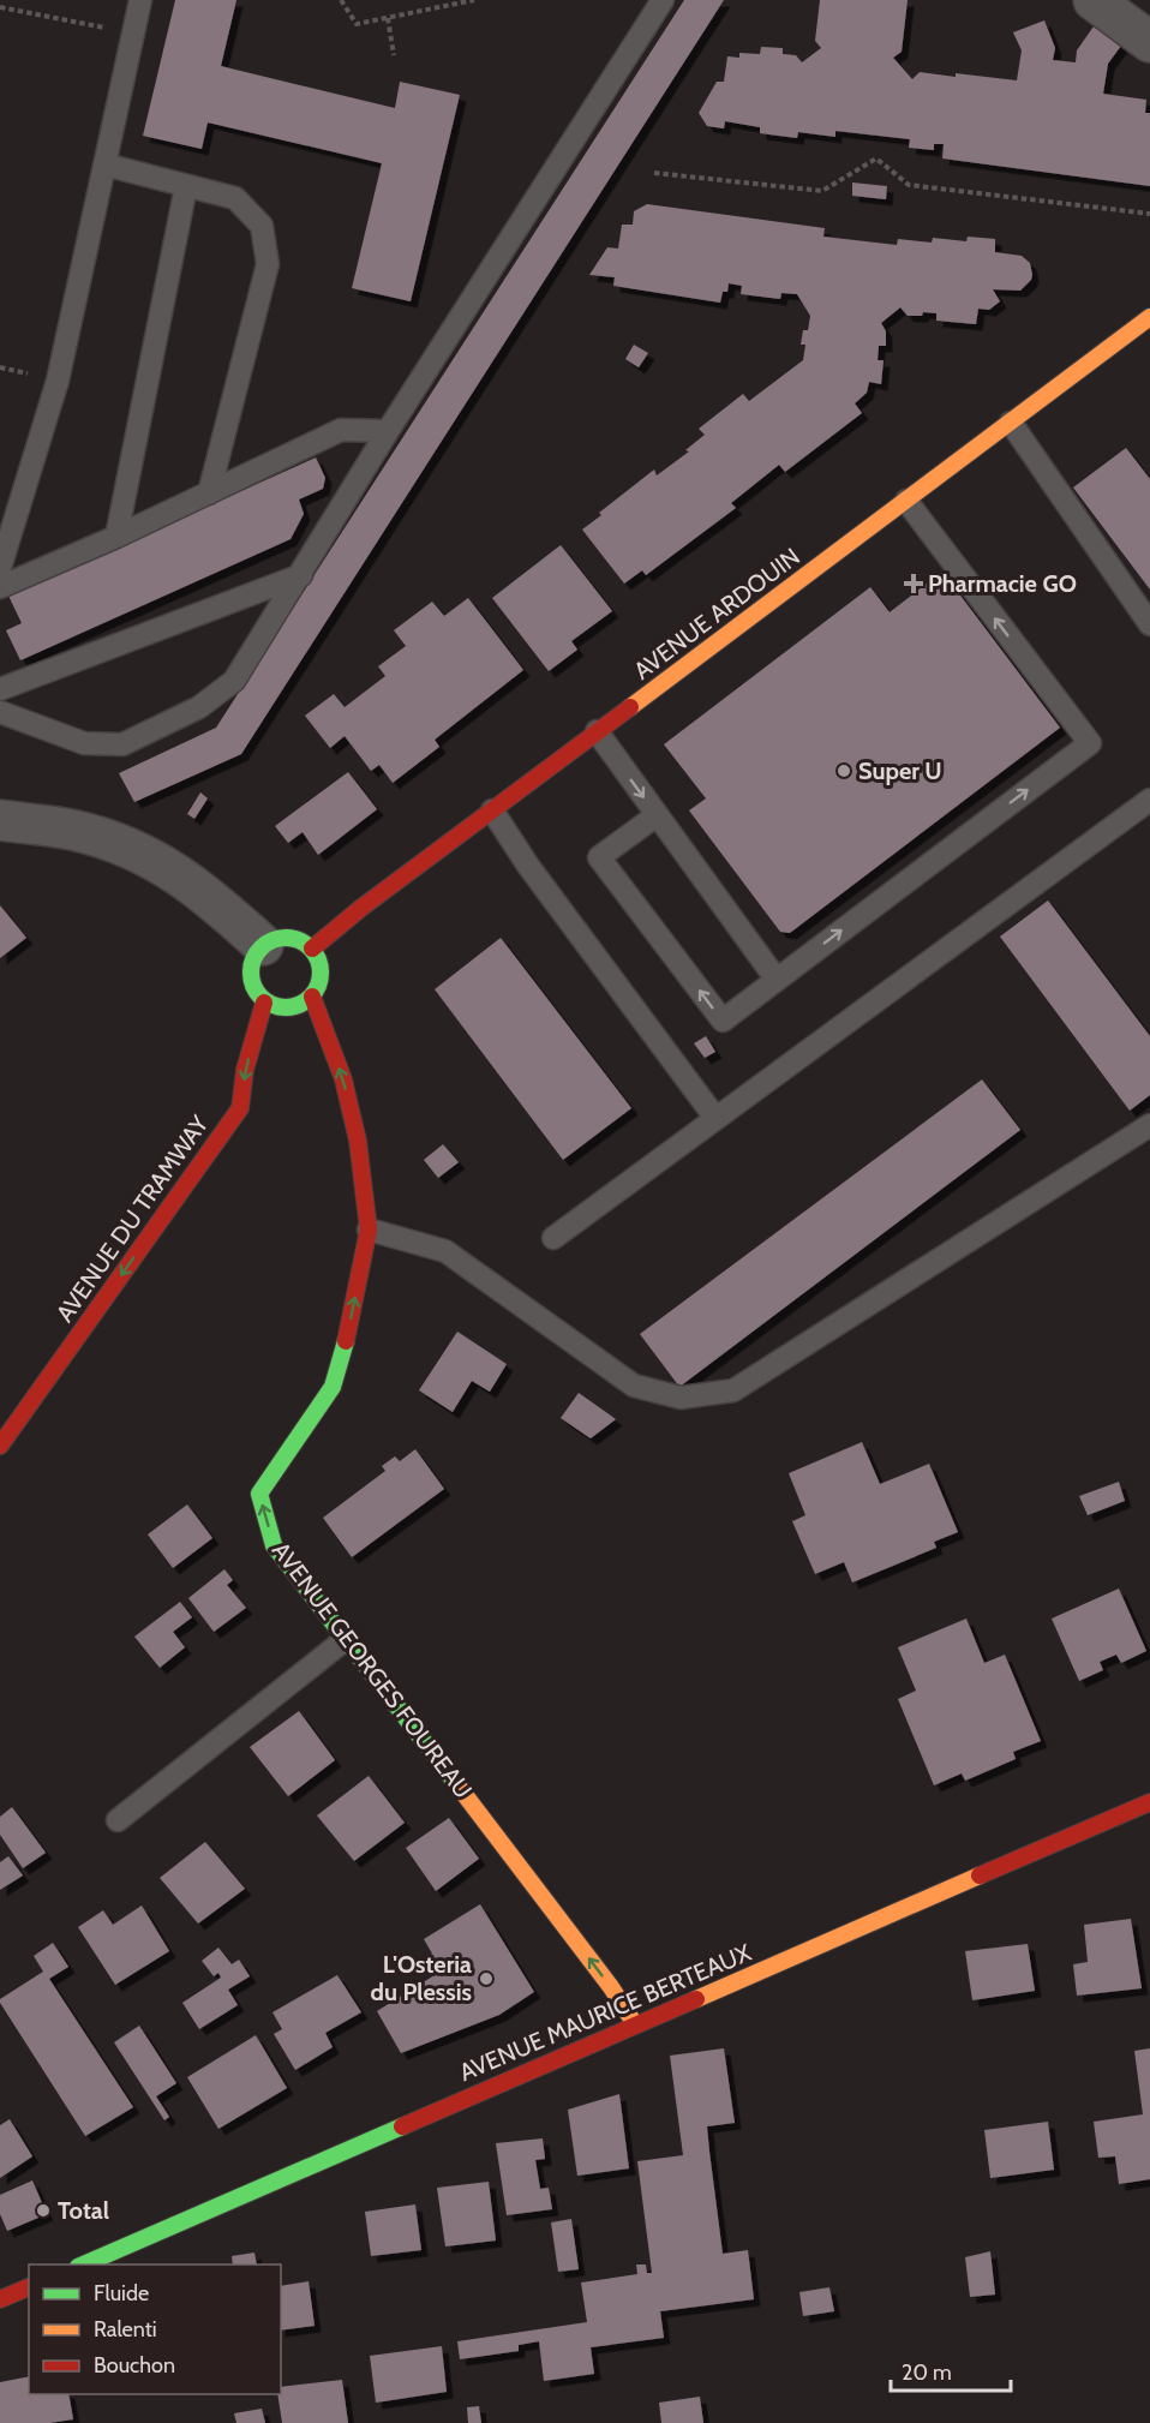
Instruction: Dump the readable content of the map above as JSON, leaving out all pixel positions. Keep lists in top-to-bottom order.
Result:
{
  "streets": {
    "street": [
      "AVENUE ARDOUIN",
      "AVENUE DU TRAMWAY",
      "AVENUE GEORGES FOUREAU",
      "AVENUE MAURICE BERTEAUX"
    ]
  },
  "crossings": [
    ["AVENUE ARDOUIN", "AVENUE DU TRAMWAY"],
    ["AVENUE ARDOUIN", "AVENUE GEORGES FOUREAU"],
    ["AVENUE DU TRAMWAY", "AVENUE GEORGES FOUREAU"],
    ["AVENUE GEORGES FOUREAU", "AVENUE MAURICE BERTEAUX"]
  ],
  "one_way": ["AVENUE DU TRAMWAY", "AVENUE GEORGES FOUREAU"],
  "places": {
    "health": ["Pharmacie GO"],
    "other": ["Super U", "L'Osteria du Plessis", "Total"]
  },
  "legend": ["Fluide", "Ralenti", "Bouchon"],
  "scale_bar": "20 m"
}
